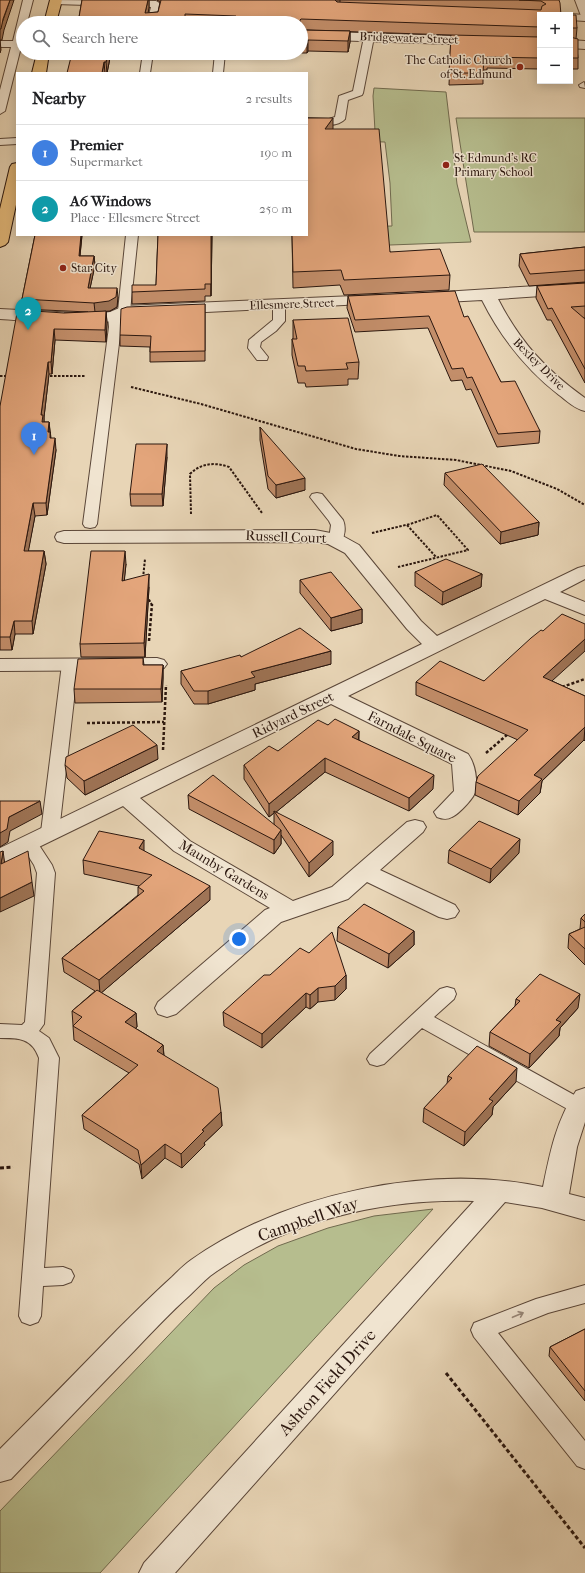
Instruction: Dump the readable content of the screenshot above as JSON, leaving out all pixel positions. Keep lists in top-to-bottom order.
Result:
{
  "streets": {
    "street": [
      "Bridgewater Street",
      "Ellesmere Street",
      "Bexley Drive",
      "Russell Court",
      "Ridyard Street",
      "Farndale Square",
      "Maunby Gardens",
      "Campbell Way",
      "Ashton Field Drive"
    ]
  },
  "crossings": [
    ["Ellesmere Street", "Bexley Drive"],
    ["Russell Court", "Ridyard Street"],
    ["Ridyard Street", "Farndale Square"],
    ["Ridyard Street", "Maunby Gardens"],
    ["Campbell Way", "Ashton Field Drive"]
  ],
  "places": ["The Catholic Church of St. Edmund", "St Edmund's RC Primary School", "Star City"],
  "page": {
    "map_buttons": ["+", "−"],
    "search": "Search here",
    "heading": ["Nearby", "2 results"],
    "list": [
      {
        "mark": "1",
        "name": "Premier",
        "note": "Supermarket",
        "value": "190 m"
      },
      {
        "mark": "2",
        "name": "A6 Windows",
        "note": "Place · Ellesmere Street",
        "value": "250 m"
      }
    ],
    "pins": ["2", "1"]
  }
}
